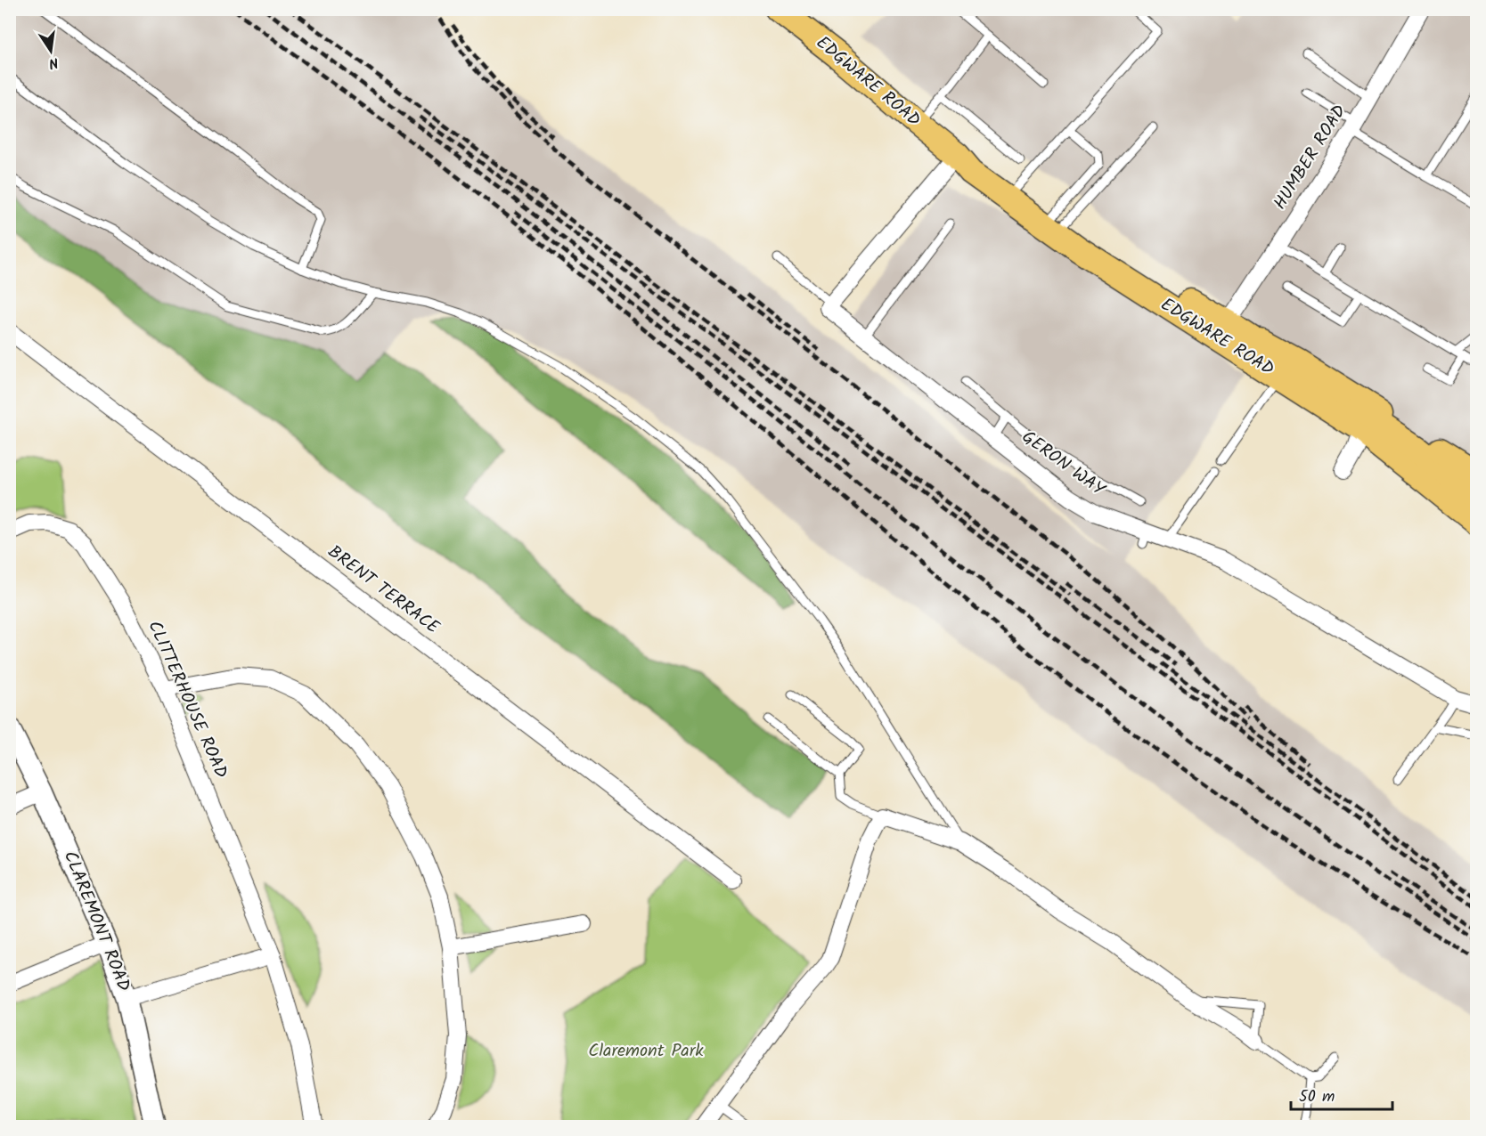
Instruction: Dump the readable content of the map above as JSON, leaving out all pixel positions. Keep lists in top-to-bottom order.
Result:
{
  "streets": {
    "main road": ["EDGWARE ROAD"],
    "street": [
      "HUMBER ROAD",
      "GERON WAY",
      "BRENT TERRACE",
      "CLITTERHOUSE ROAD",
      "CLAREMONT ROAD"
    ]
  },
  "crossings": [
    ["EDGWARE ROAD", "HUMBER ROAD"]
  ],
  "parks": ["Claremont Park"],
  "scale_bar": "50 m",
  "north": "bottom"
}
